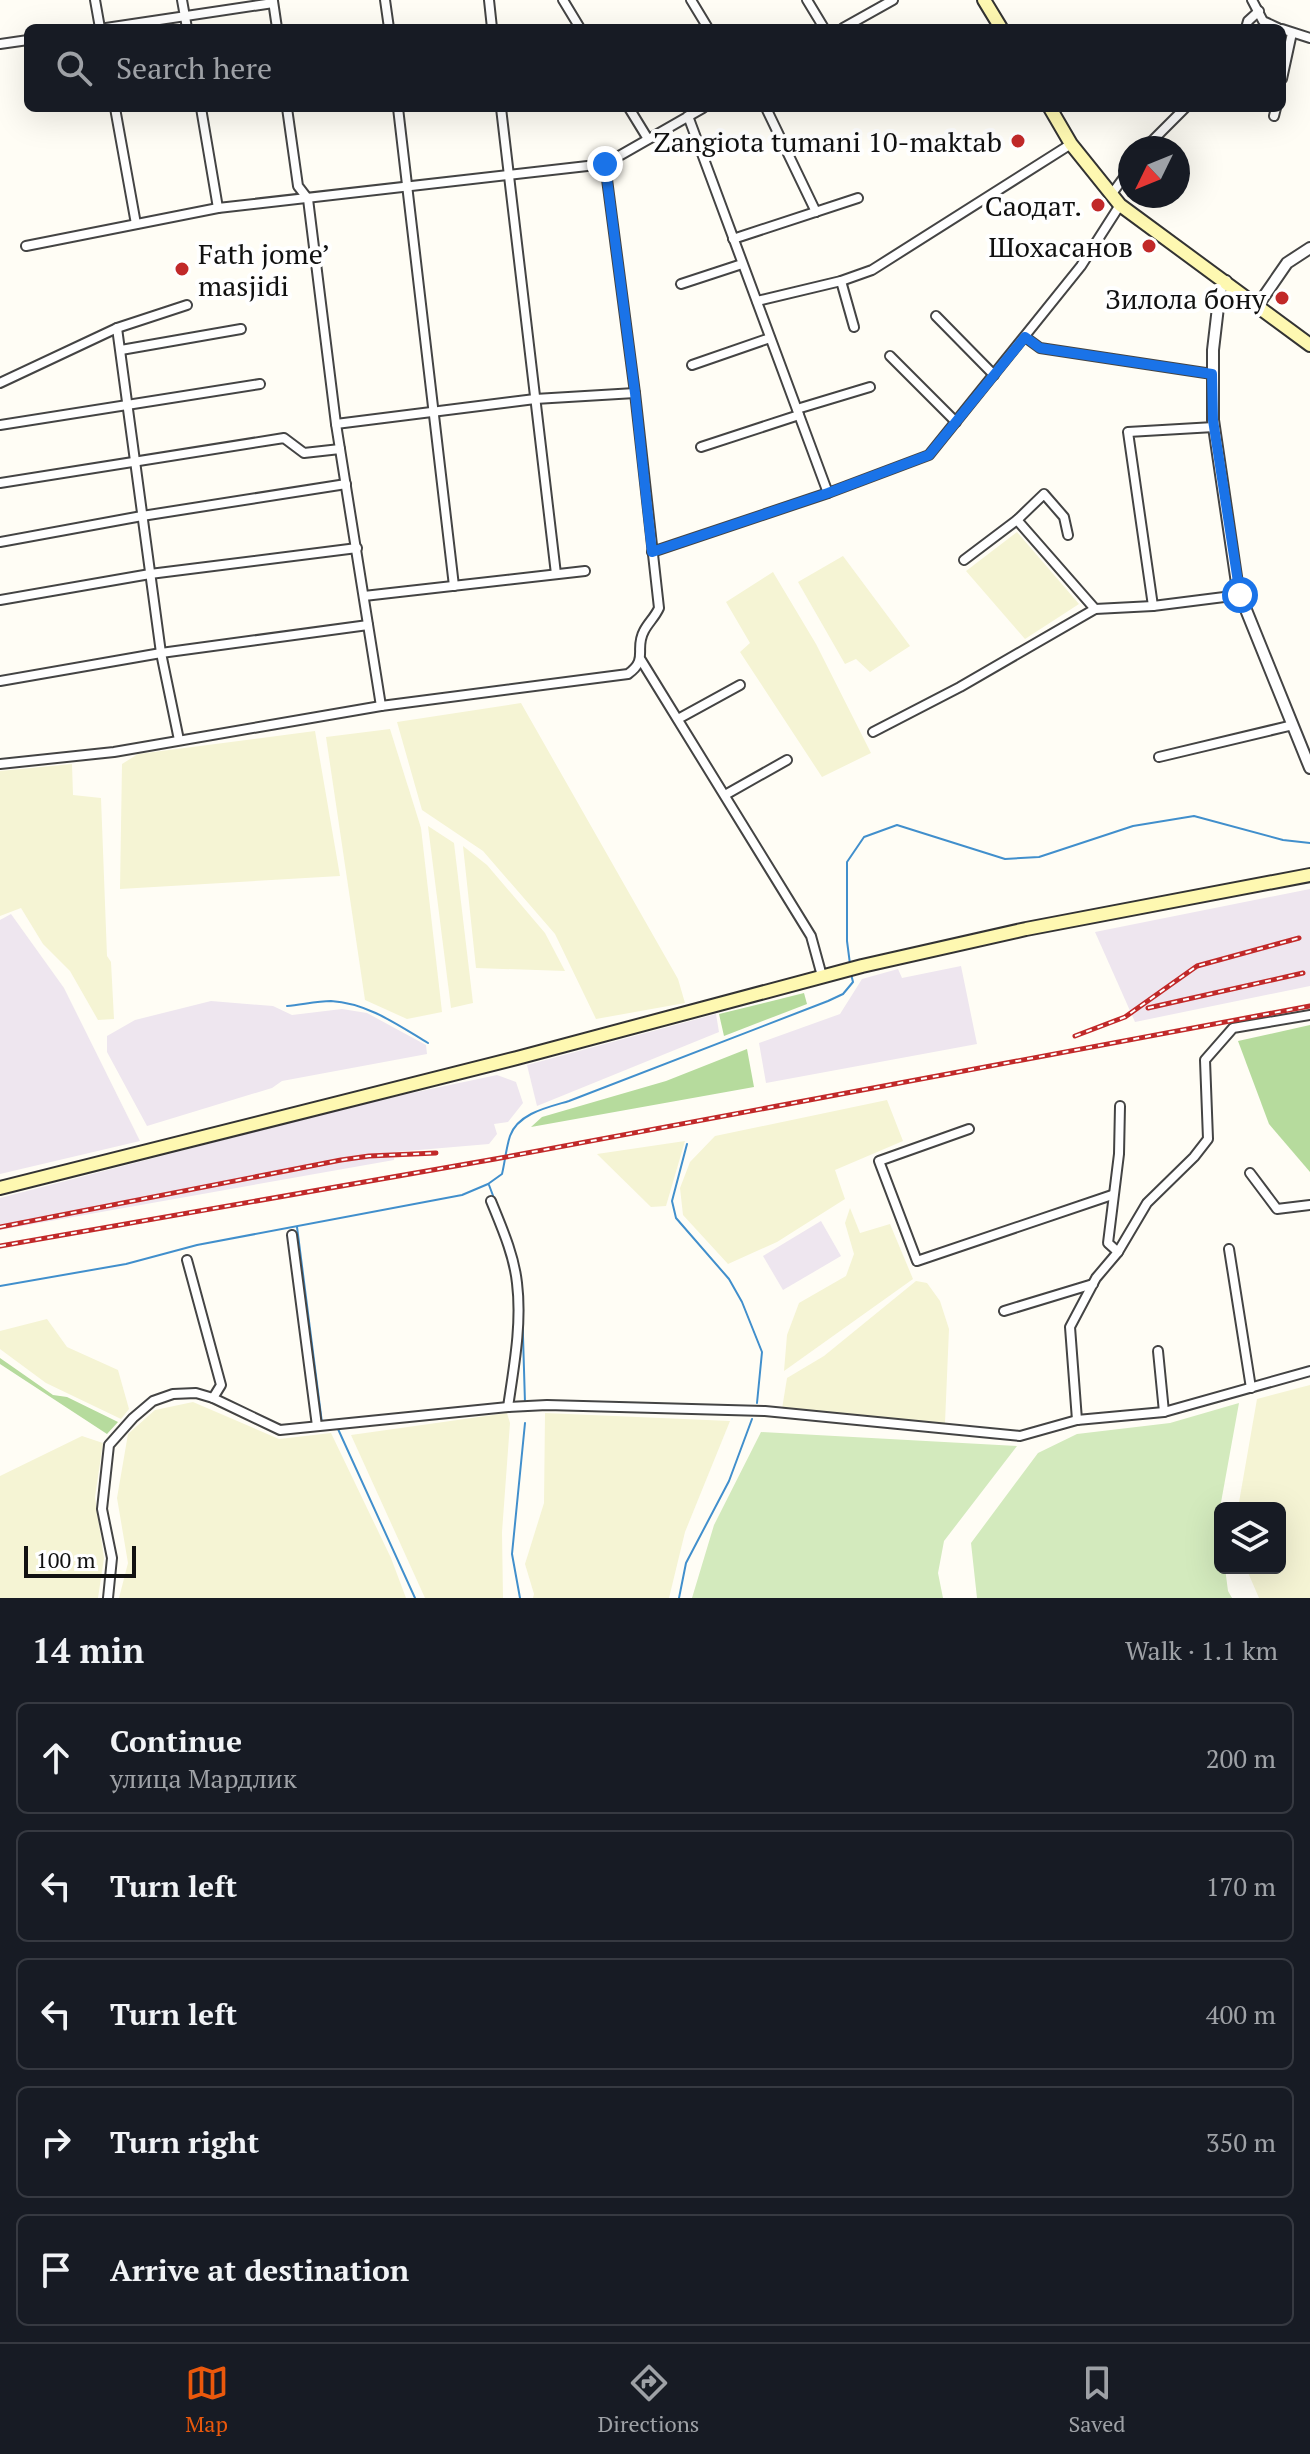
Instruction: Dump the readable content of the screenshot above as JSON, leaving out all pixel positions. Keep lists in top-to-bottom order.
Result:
{
  "places": [
    "Zangiota tumani 10-maktab",
    "Саодат.",
    "Шохасанов",
    "Fath jome’ masjidi",
    "Зилола бону"
  ],
  "scale_bar": "100 m",
  "north": "bottom left",
  "page": {
    "search": "Search here",
    "scale": "100 m",
    "heading": ["14 min", "Walk · 1.1 km"],
    "list": [
      ["Continue", "улица Мардлик", "200 m"],
      ["Turn left", "170 m"],
      ["Turn left", "400 m"],
      ["Turn right", "350 m"],
      "Arrive at destination"
    ],
    "nav": ["Map", "Directions", "Saved"]
  }
}
